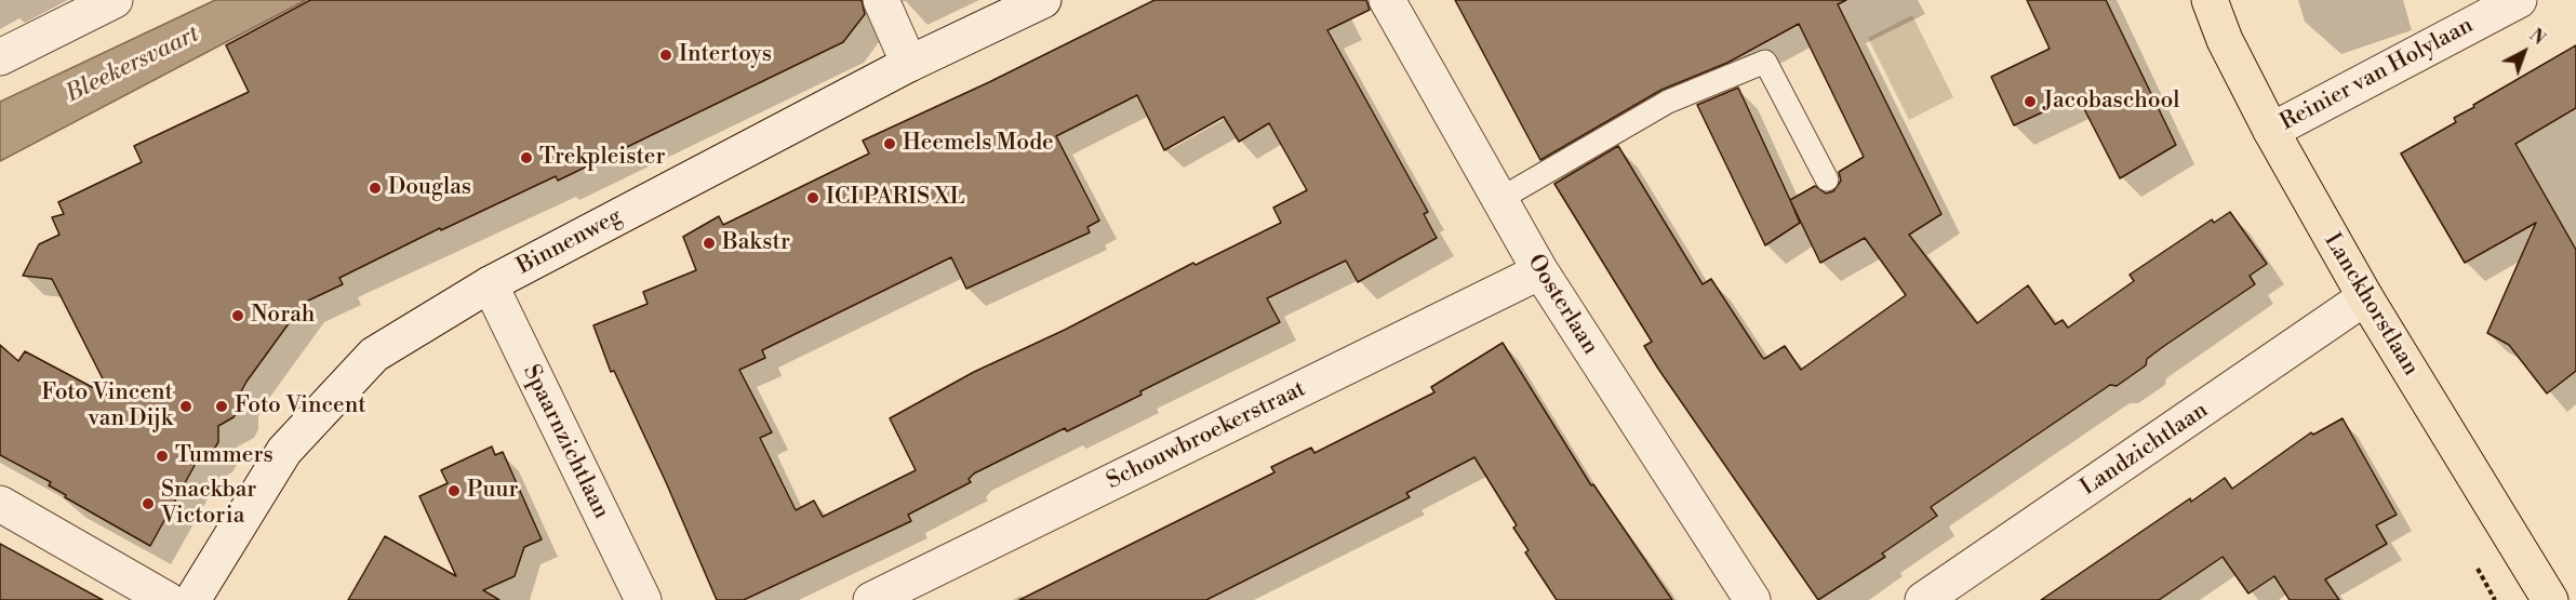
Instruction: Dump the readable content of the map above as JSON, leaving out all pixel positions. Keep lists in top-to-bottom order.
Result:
{
  "streets": {
    "main road": ["Lanckhorstlaan"],
    "street": [
      "Reinier van Holylaan",
      "Binnenweg",
      "Oosterlaan",
      "Schouwbroekerstraat",
      "Spaarnzichtlaan",
      "Landzichtlaan"
    ]
  },
  "crossings": [
    ["Reinier van Holylaan", "Lanckhorstlaan"],
    ["Binnenweg", "Spaarnzichtlaan"],
    ["Oosterlaan", "Schouwbroekerstraat"],
    ["Lanckhorstlaan", "Landzichtlaan"]
  ],
  "water": ["Bleekersvaart"],
  "places": [
    "Intertoys",
    "Jacobaschool",
    "Heemels Mode",
    "Trekpleister",
    "Douglas",
    "ICI PARIS XL",
    "Bakstr",
    "Norah",
    "Foto Vincent van Dijk",
    "Foto Vincent",
    "Tummers",
    "Puur",
    "Snackbar Victoria"
  ],
  "north": "top right"
}
